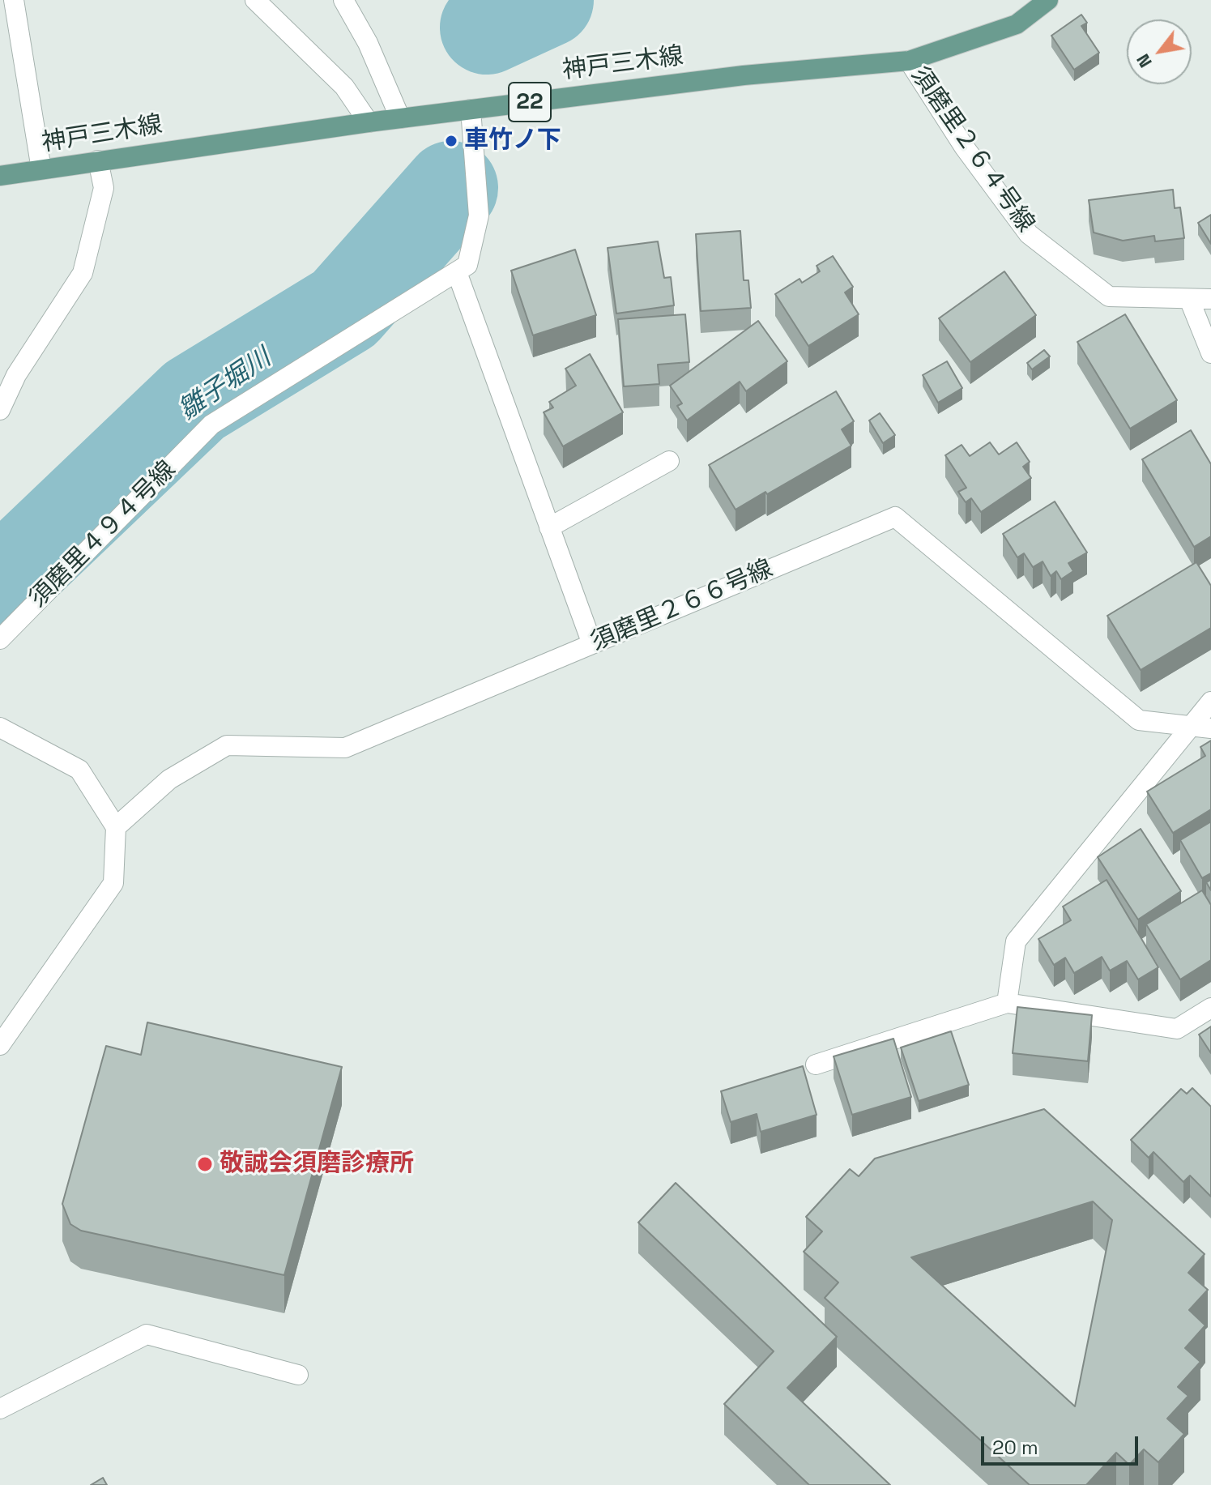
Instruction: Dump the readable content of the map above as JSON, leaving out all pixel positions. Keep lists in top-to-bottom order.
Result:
{
  "streets": {
    "main road": ["神戸三木線", "22"],
    "street": ["須磨里２６４号線", "須磨里４９４号線", "須磨里２６６号線"]
  },
  "crossings": [
    ["神戸三木線", "須磨里２６４号線"],
    ["神戸三木線", "須磨里４９４号線"]
  ],
  "water": ["雛子堀川"],
  "places": ["車竹ノ下", "敬誠会須磨診療所"],
  "scale_bar": "20 m",
  "north": "bottom left"
}
